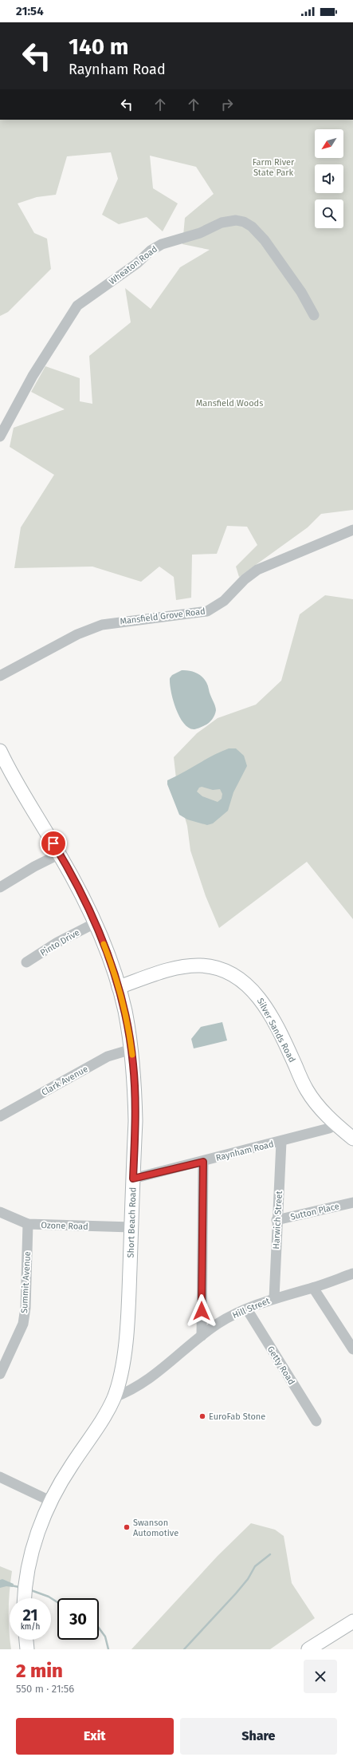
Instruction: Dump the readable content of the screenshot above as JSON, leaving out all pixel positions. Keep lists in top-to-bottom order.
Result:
{
  "streets": {
    "main road": ["Silver Sands Road", "Short Beach Road"],
    "street": [
      "Wheaton Road",
      "Mansfield Grove Road",
      "Pinto Drive",
      "Clark Avenue",
      "Raynham Road",
      "Sutton Place",
      "Harwich Street",
      "Ozone Road",
      "Summit Avenue",
      "Hill Street",
      "Getty Road"
    ]
  },
  "crossings": [
    ["Pinto Drive", "Short Beach Road"],
    ["Silver Sands Road", "Raynham Road"],
    ["Silver Sands Road", "Short Beach Road"],
    ["Clark Avenue", "Short Beach Road"],
    ["Raynham Road", "Harwich Street"],
    ["Raynham Road", "Short Beach Road"],
    ["Sutton Place", "Harwich Street"],
    ["Harwich Street", "Hill Street"],
    ["Short Beach Road", "Ozone Road"],
    ["Short Beach Road", "Hill Street"],
    ["Ozone Road", "Summit Avenue"],
    ["Hill Street", "Getty Road"]
  ],
  "parks": ["Farm River State Park", "Mansfield Woods"],
  "places": ["EuroFab Stone", "Swanson Automotive"],
  "north": "bottom left",
  "page": {
    "status": "21:54",
    "turn": ["140 m", "Raynham Road"],
    "speed": "21 km/h",
    "limit": "30",
    "heading": ["2 min", "550 m · 21:56"],
    "buttons": ["Exit", "Share"]
  }
}
